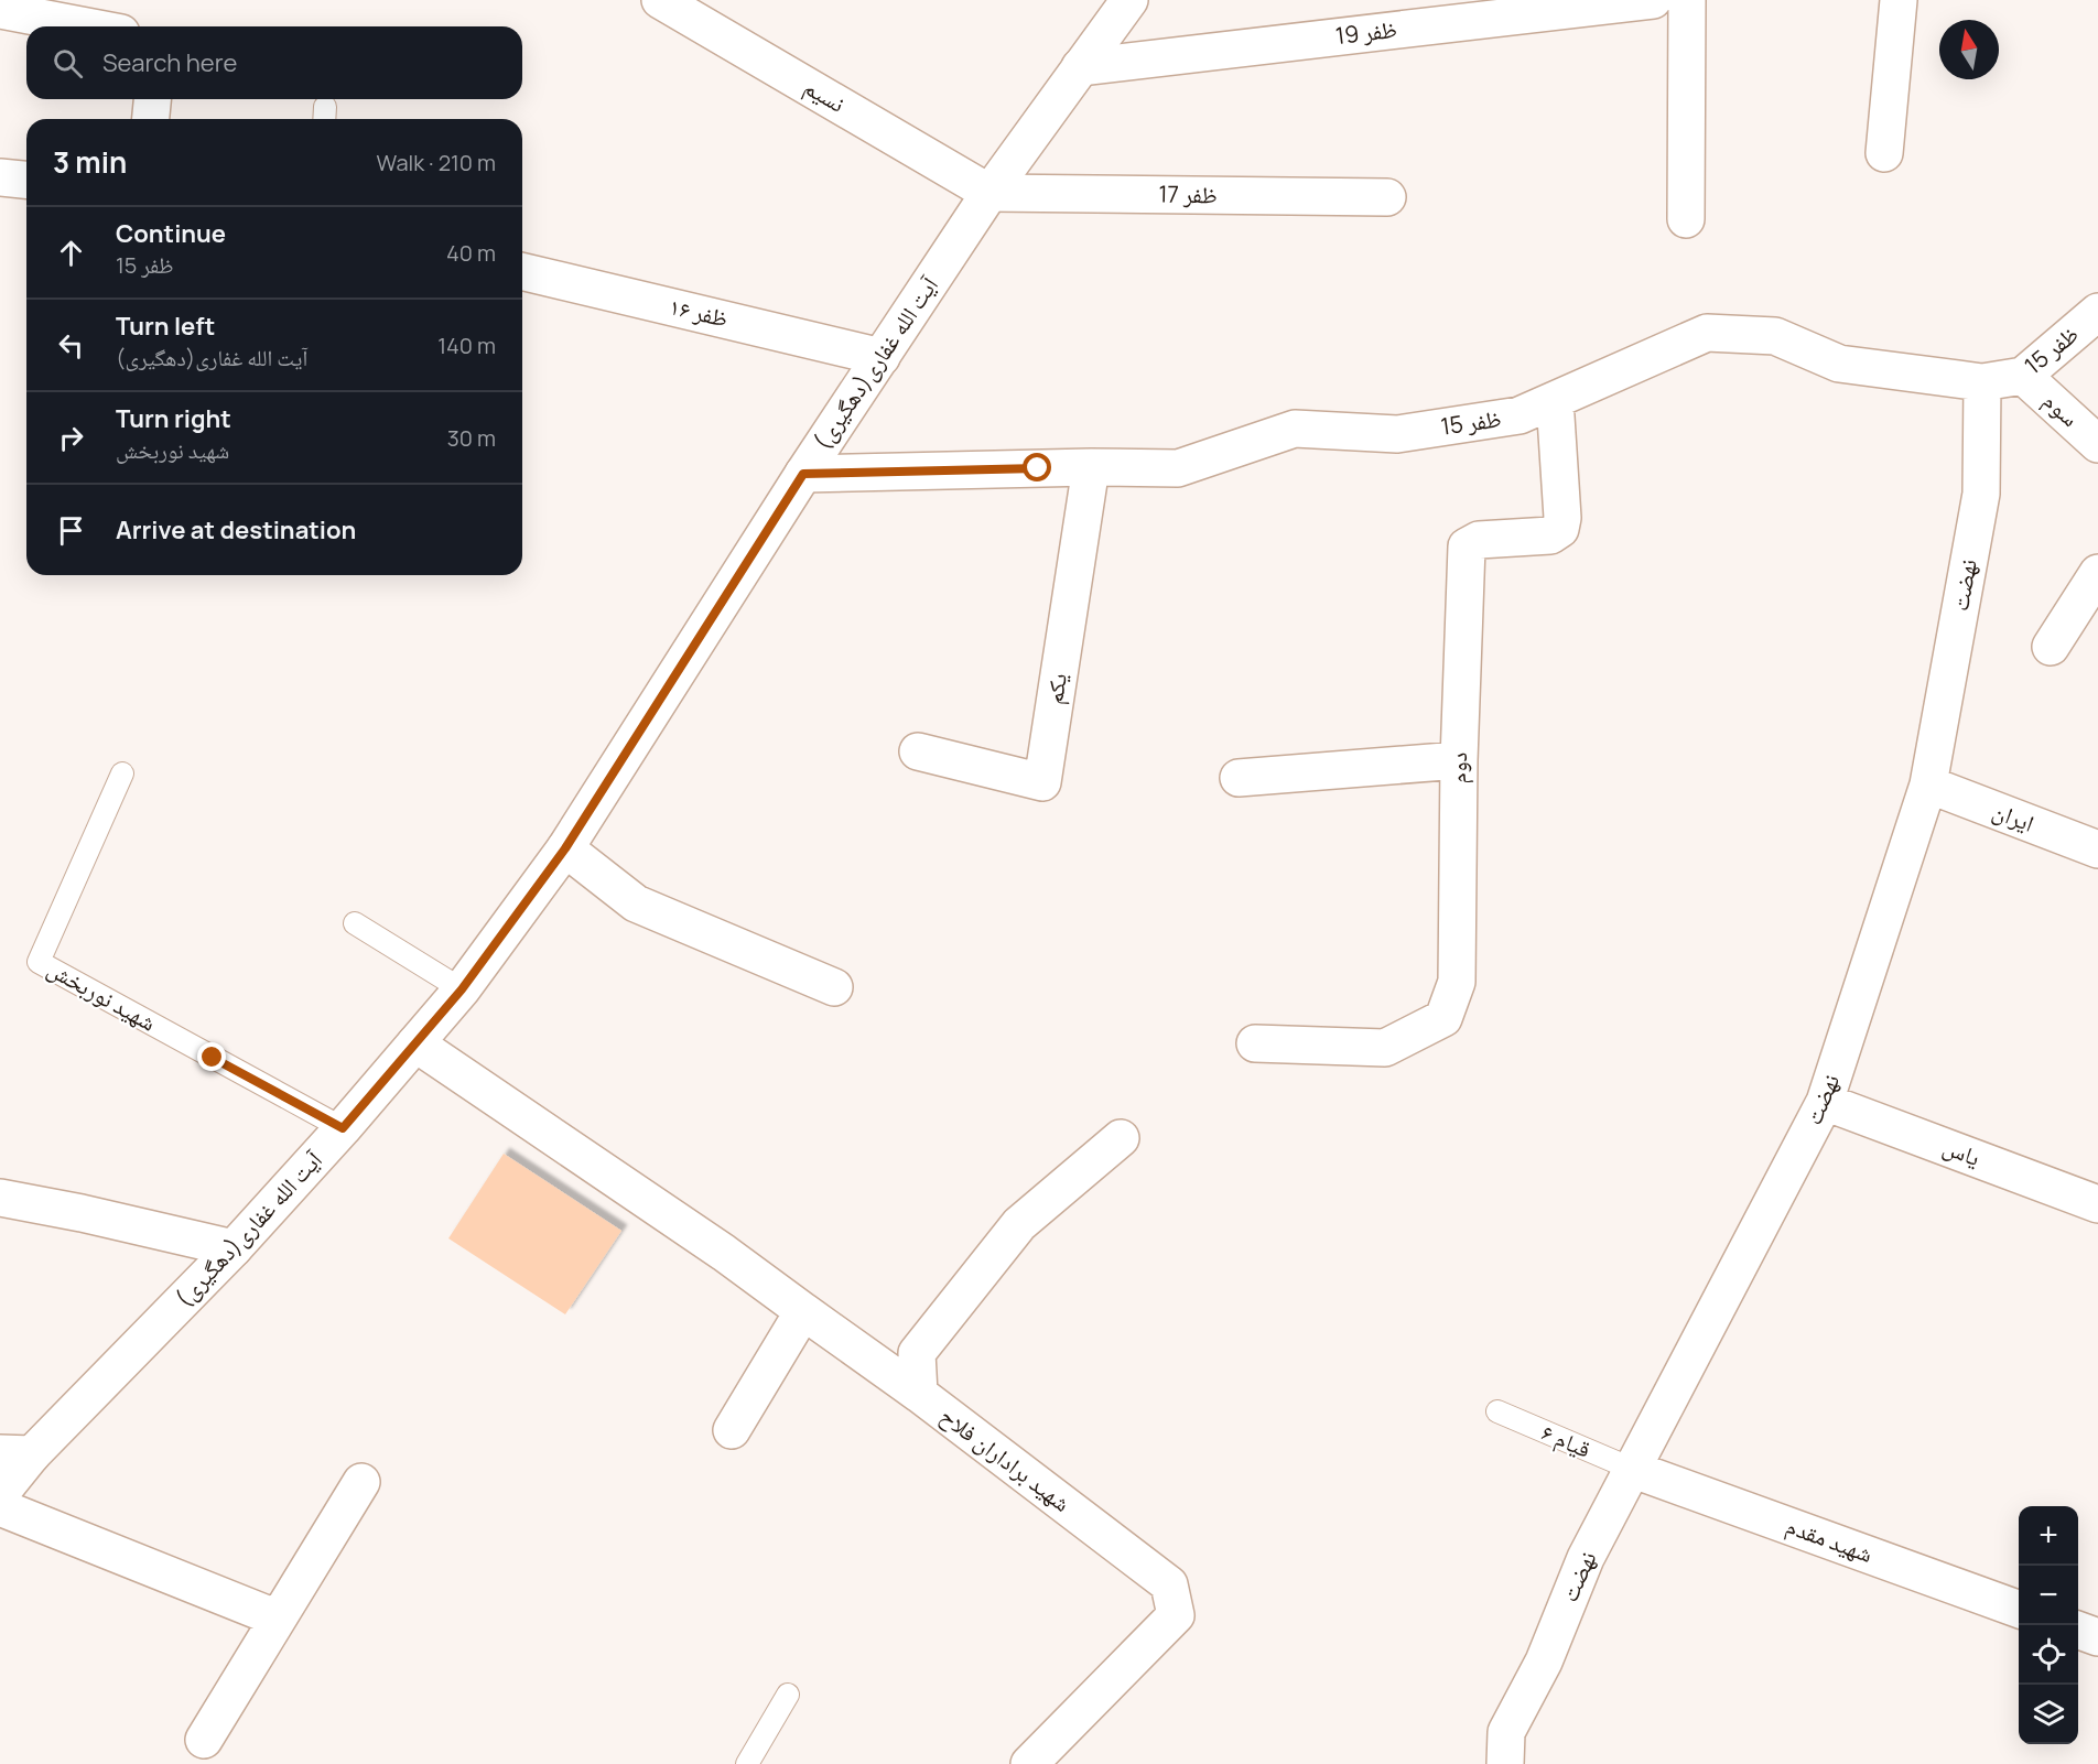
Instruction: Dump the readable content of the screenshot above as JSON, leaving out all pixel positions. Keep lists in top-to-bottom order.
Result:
{
  "streets": {
    "street": [
      "ظفر 19",
      "نسیم",
      "ظفر 17",
      "ظفر ۱۶",
      "ظفر 15",
      "آیت الله غفاری(دهگیری)",
      "سوم",
      "نهضت",
      "یکم",
      "دوم",
      "ایران",
      "یاس",
      "شهید براداران فلاح",
      "شهید مقدم"
    ],
    "lane": ["شهید نوربخش", "قیام ۶"]
  },
  "crossings": [
    ["ظفر 19", "آیت الله غفاری(دهگیری)"],
    ["نسیم", "ظفر 17"],
    ["نسیم", "آیت الله غفاری(دهگیری)"],
    ["ظفر 17", "آیت الله غفاری(دهگیری)"],
    ["ظفر ۱۶", "آیت الله غفاری(دهگیری)"],
    ["ظفر 15", "آیت الله غفاری(دهگیری)"],
    ["ظفر 15", "سوم"],
    ["ظفر 15", "نهضت"],
    ["ظفر 15", "یکم"],
    ["ظفر 15", "دوم"],
    ["آیت الله غفاری(دهگیری)", "شهید نوربخش"],
    ["نهضت", "ایران"],
    ["نهضت", "یاس"],
    ["نهضت", "قیام ۶"],
    ["نهضت", "شهید مقدم"],
    ["قیام ۶", "شهید مقدم"]
  ],
  "north": "top",
  "page": {
    "search": "Search here",
    "heading": ["3 min", "Walk · 210 m"],
    "list": [
      ["Continue", "ظفر 15", "40 m"],
      ["Turn left", "آیت الله غفاری(دهگیری)", "140 m"],
      ["Turn right", "شهید نوربخش", "30 m"],
      "Arrive at destination"
    ],
    "map_buttons": ["+", "−"]
  }
}
